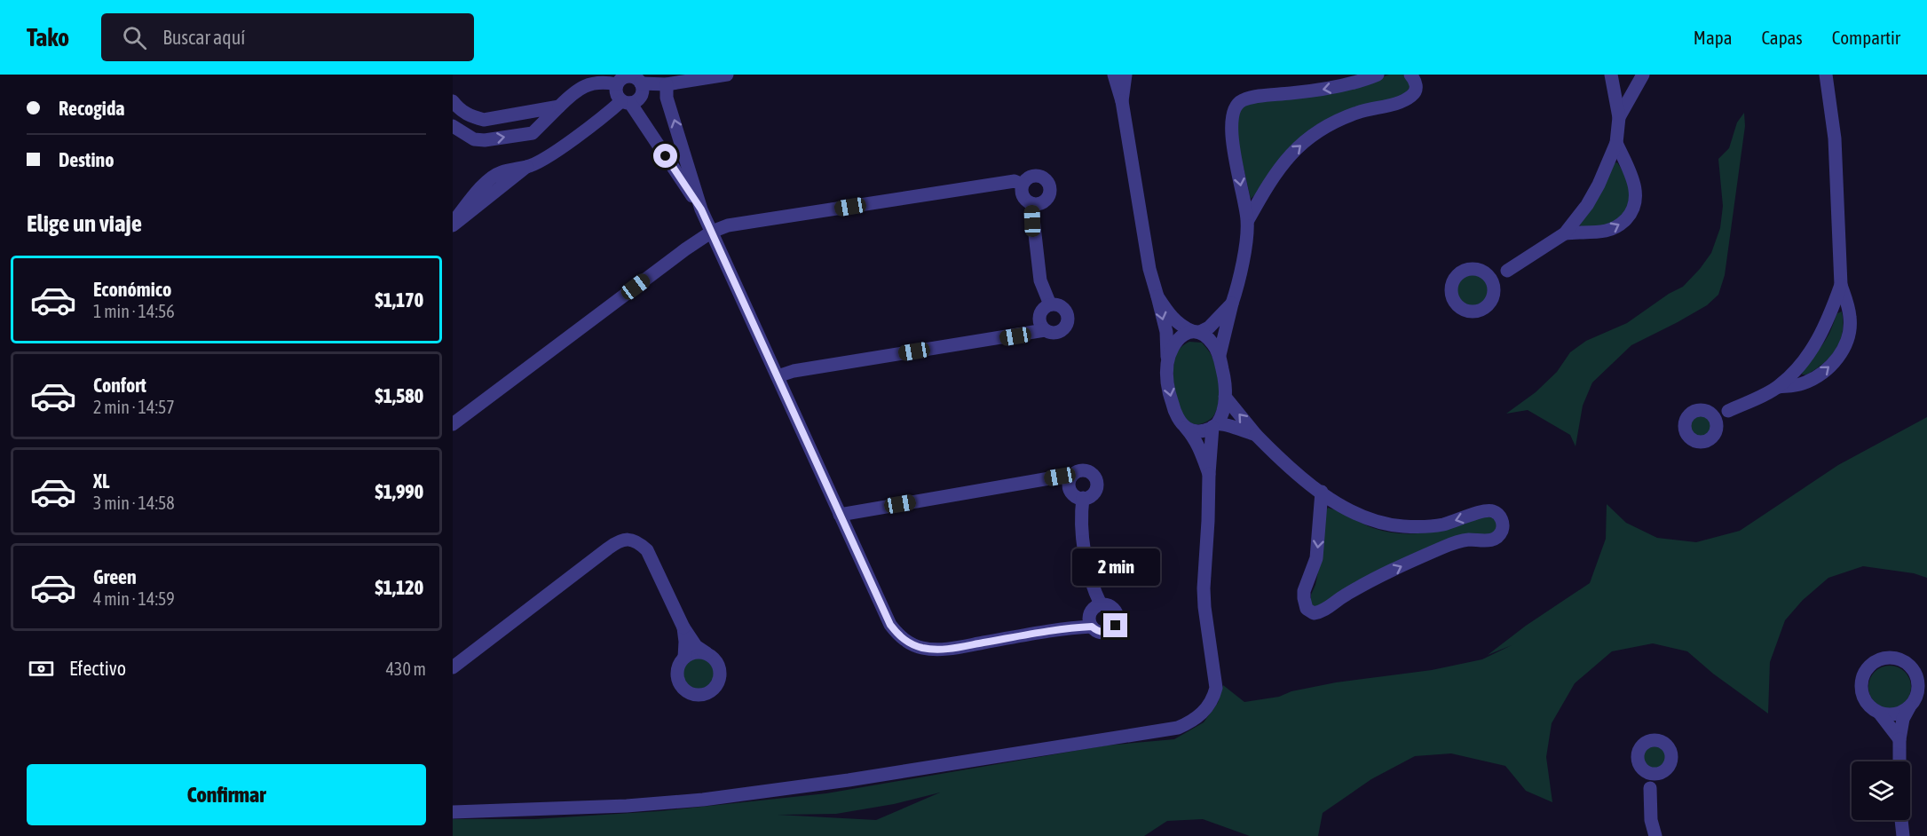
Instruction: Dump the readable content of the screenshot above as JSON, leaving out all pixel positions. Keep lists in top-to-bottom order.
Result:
{
  "page": {
    "header": "Tako",
    "search": "Buscar aquí",
    "nav": ["Mapa", "Capas", "Compartir"],
    "banner": ["Recogida", "Destino"],
    "heading": "Elige un viaje",
    "list": [
      {
        "name": "Económico",
        "note": "1 min · 14:56",
        "value": "$1,170"
      },
      {
        "name": "Confort",
        "note": "2 min · 14:57",
        "value": "$1,580"
      },
      {
        "name": "XL",
        "note": "3 min · 14:58",
        "value": "$1,990"
      },
      {
        "name": "Green",
        "note": "4 min · 14:59",
        "value": "$1,120"
      }
    ],
    "bubble": "2 min",
    "pay": ["Efectivo", "430 m"],
    "buttons": "Confirmar"
  }
}
